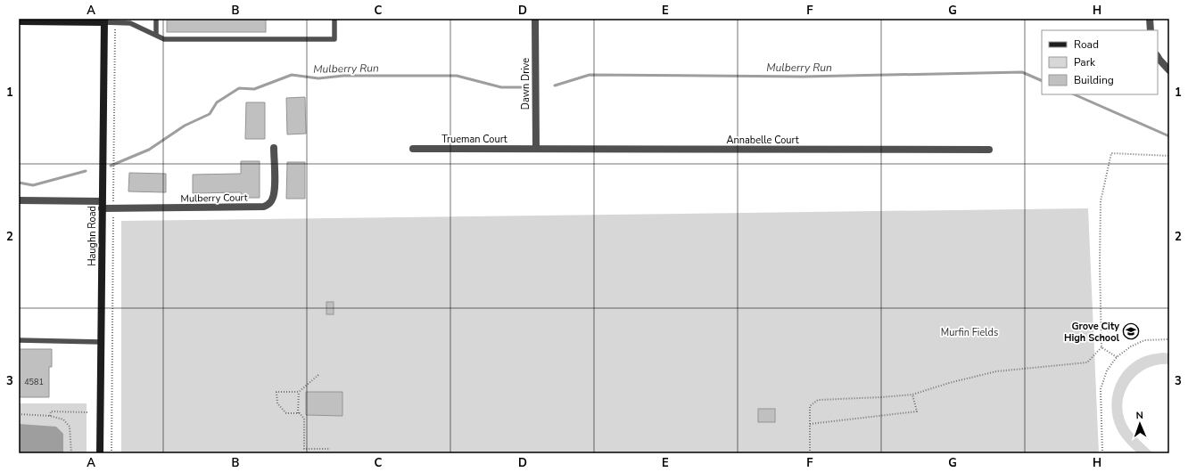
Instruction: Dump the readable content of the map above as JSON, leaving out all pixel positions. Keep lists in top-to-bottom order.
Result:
{
  "streets": {
    "street": [
      "Dawn Drive",
      "Trueman Court",
      "Annabelle Court",
      "Mulberry Court",
      "Haughn Road"
    ]
  },
  "crossings": [
    ["Dawn Drive", "Trueman Court"],
    ["Dawn Drive", "Annabelle Court"],
    ["Trueman Court", "Annabelle Court"],
    ["Mulberry Court", "Haughn Road"]
  ],
  "water": ["Mulberry Run"],
  "parks": ["Murfin Fields"],
  "places": {
    "school or university": ["Grove City High School"]
  },
  "house_numbers": ["4581"],
  "legend": ["Road", "Park", "Building"],
  "north": "top",
  "grid": {
    "columns": [
      "A",
      "B",
      "C",
      "D",
      "E",
      "F",
      "G",
      "H"
    ],
    "rows": ["1", "2", "3"]
  }
}
